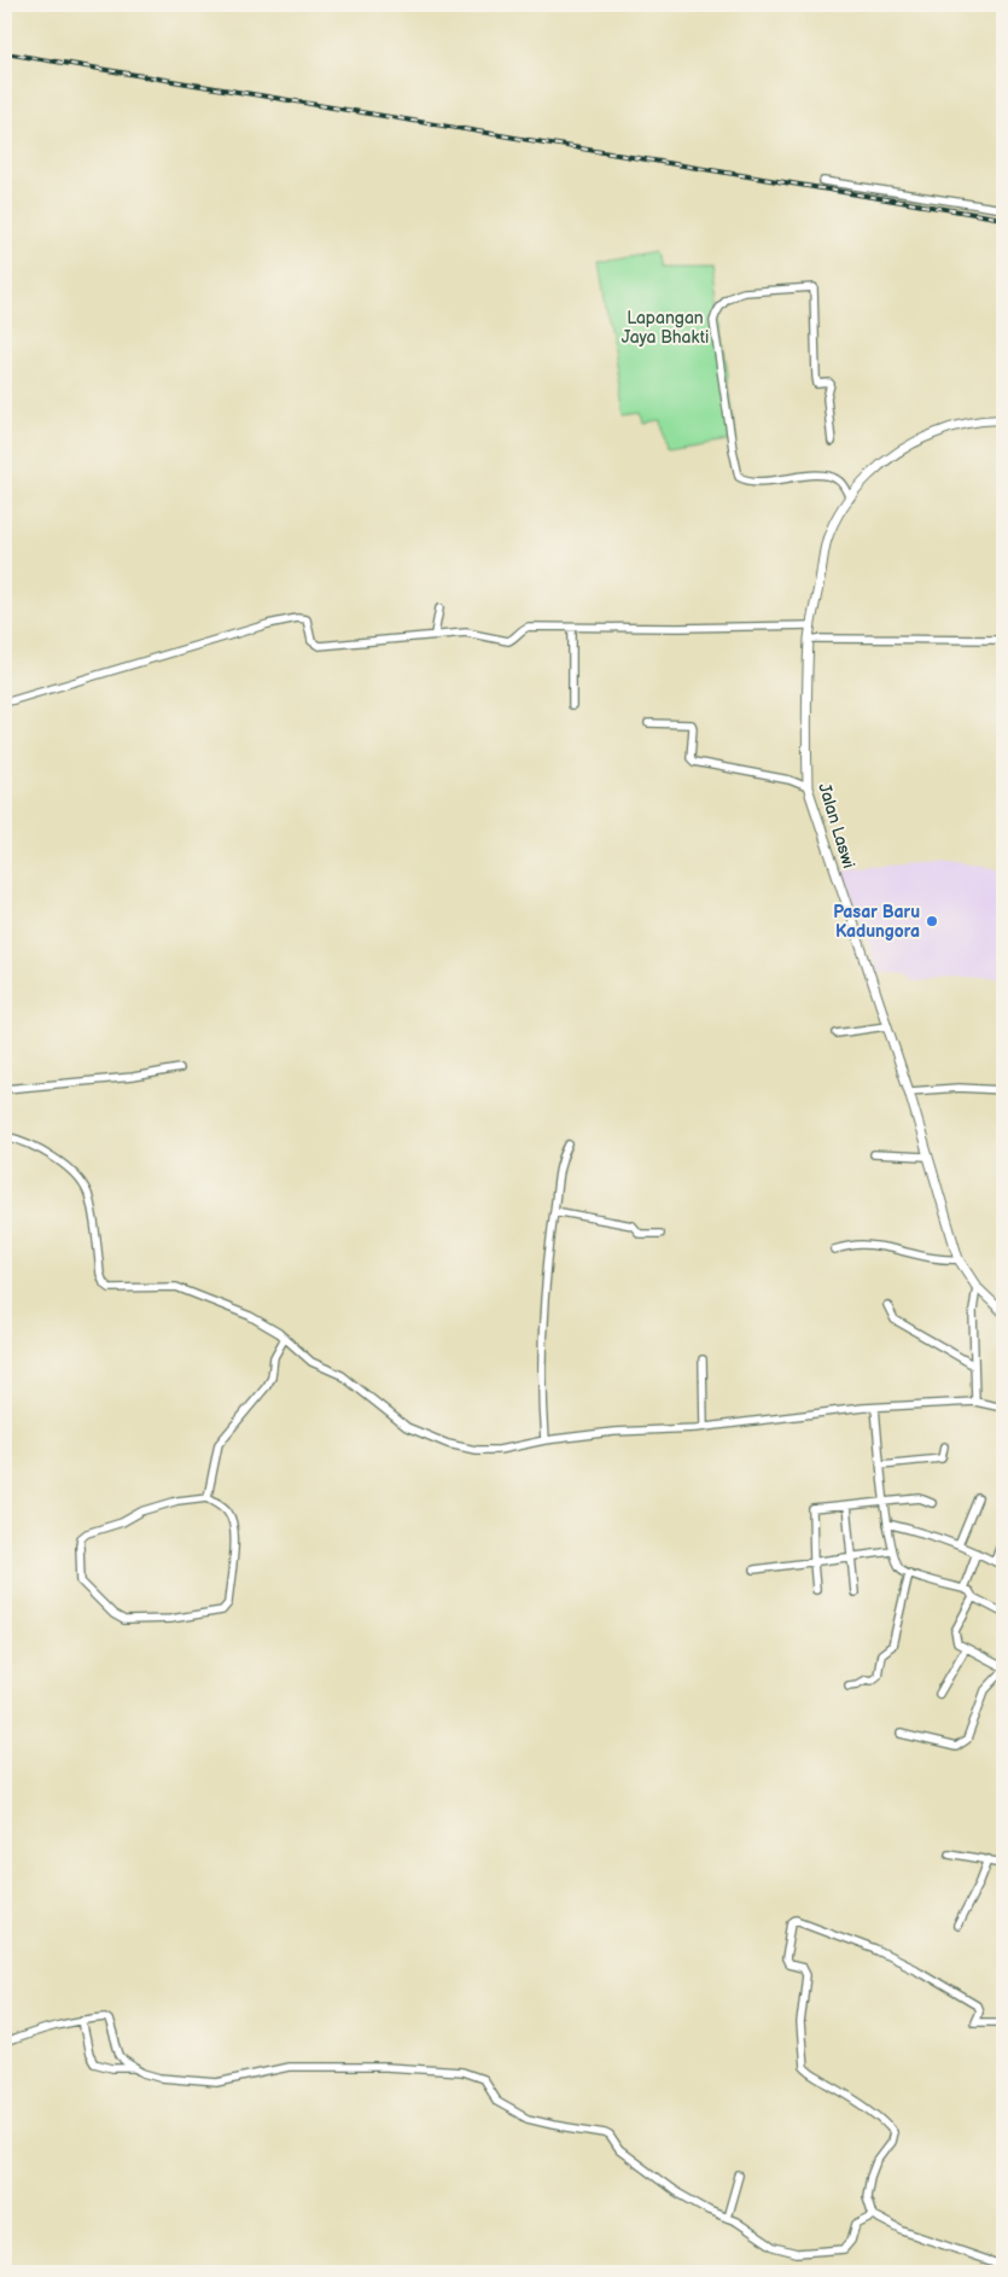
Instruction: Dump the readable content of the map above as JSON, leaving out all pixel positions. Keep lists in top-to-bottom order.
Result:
{
  "streets": {
    "street": ["Jalan Laswi"]
  },
  "parks": ["Lapangan Jaya Bhakti"],
  "places": ["Pasar Baru Kadungora"]
}
